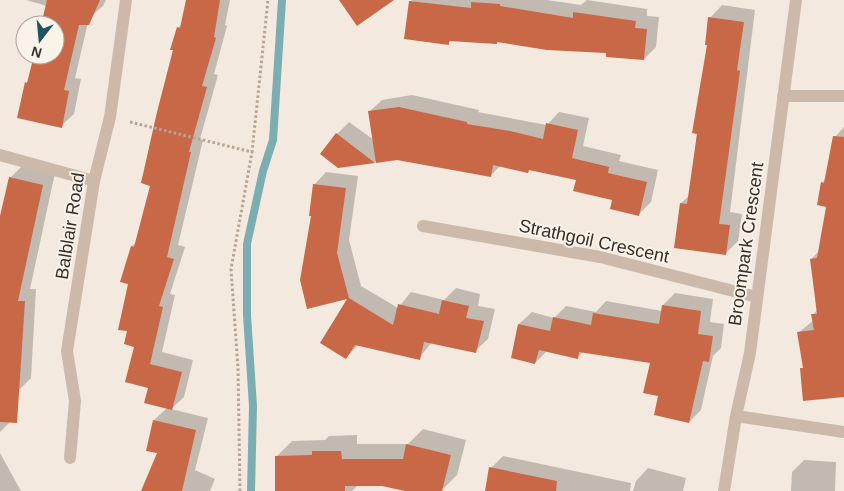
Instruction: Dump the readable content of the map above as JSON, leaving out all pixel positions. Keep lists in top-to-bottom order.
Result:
{
  "streets": {
    "street": ["Balblair Road", "Strathgoil Crescent", "Broompark Crescent"]
  },
  "crossings": [
    ["Strathgoil Crescent", "Broompark Crescent"]
  ],
  "north": "bottom"
}
